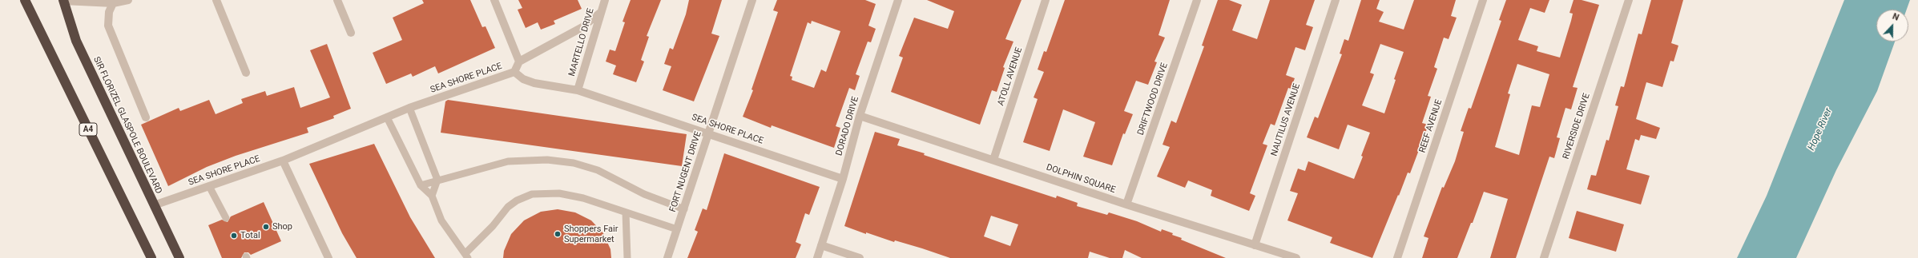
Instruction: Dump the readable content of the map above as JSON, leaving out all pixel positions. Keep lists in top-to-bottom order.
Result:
{
  "streets": {
    "highway": ["SIR FLORIZEL GLASPOLE BOULEVARD", "A4"],
    "street": [
      "MARTELLO DRIVE",
      "ATOLL AVENUE",
      "SEA SHORE PLACE",
      "DRIFTWOOD DRIVE",
      "NAUTILUS AVENUE",
      "DORADO DRIVE",
      "REEF AVENUE",
      "RIVERSIDE DRIVE",
      "FORT NUGENT DRIVE",
      "DOLPHIN SQUARE"
    ]
  },
  "crossings": [
    ["MARTELLO DRIVE", "SEA SHORE PLACE"],
    ["ATOLL AVENUE", "DOLPHIN SQUARE"],
    ["SEA SHORE PLACE", "SIR FLORIZEL GLASPOLE BOULEVARD"],
    ["SEA SHORE PLACE", "DORADO DRIVE"],
    ["SEA SHORE PLACE", "FORT NUGENT DRIVE"],
    ["DRIFTWOOD DRIVE", "DOLPHIN SQUARE"],
    ["NAUTILUS AVENUE", "DOLPHIN SQUARE"],
    ["DORADO DRIVE", "DOLPHIN SQUARE"]
  ],
  "water": ["Hope River"],
  "places": ["Shop", "Shoppers Fair Supermarket", "Total"],
  "north": "top"
}
